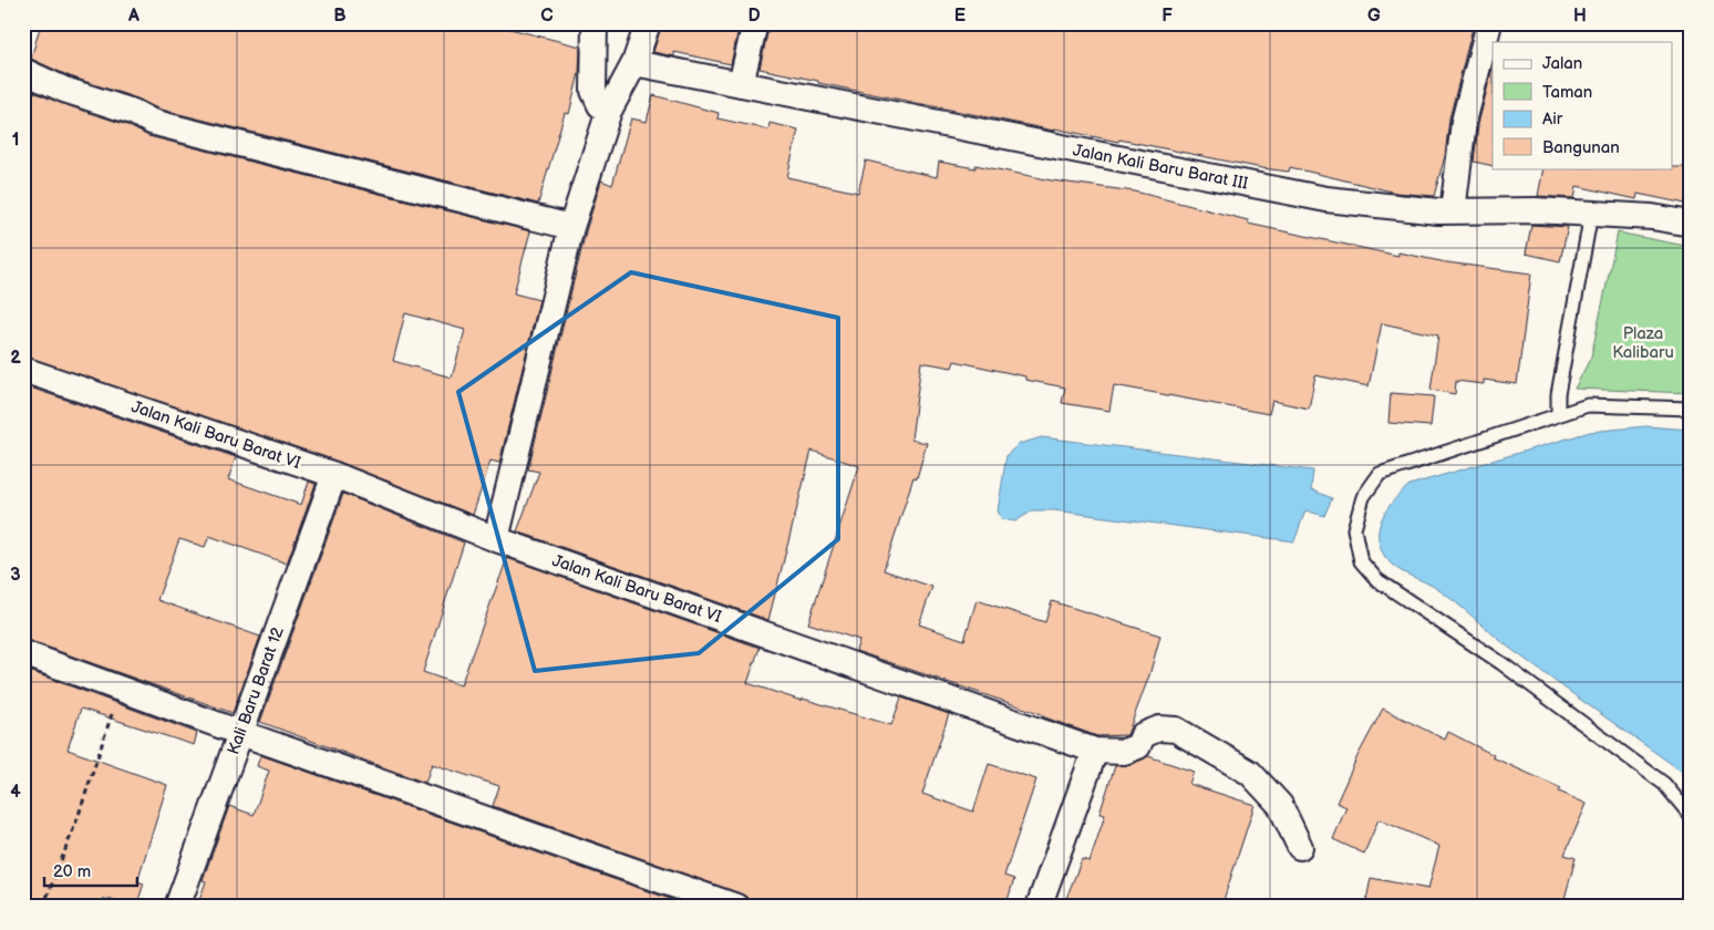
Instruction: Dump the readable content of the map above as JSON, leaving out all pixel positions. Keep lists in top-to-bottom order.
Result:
{
  "streets": {
    "street": ["Jalan Kali Baru Barat III", "Jalan Kali Baru Barat VI", "Kali Baru Barat 12"]
  },
  "crossings": [
    ["Jalan Kali Baru Barat VI", "Kali Baru Barat 12"]
  ],
  "parks": ["Plaza Kalibaru"],
  "legend": [
    "Jalan",
    "Taman",
    "Air",
    "Bangunan"
  ],
  "scale_bar": "20 m",
  "grid": {
    "columns": [
      "A",
      "B",
      "C",
      "D",
      "E",
      "F",
      "G",
      "H"
    ],
    "rows": [
      "1",
      "2",
      "3",
      "4"
    ]
  }
}
